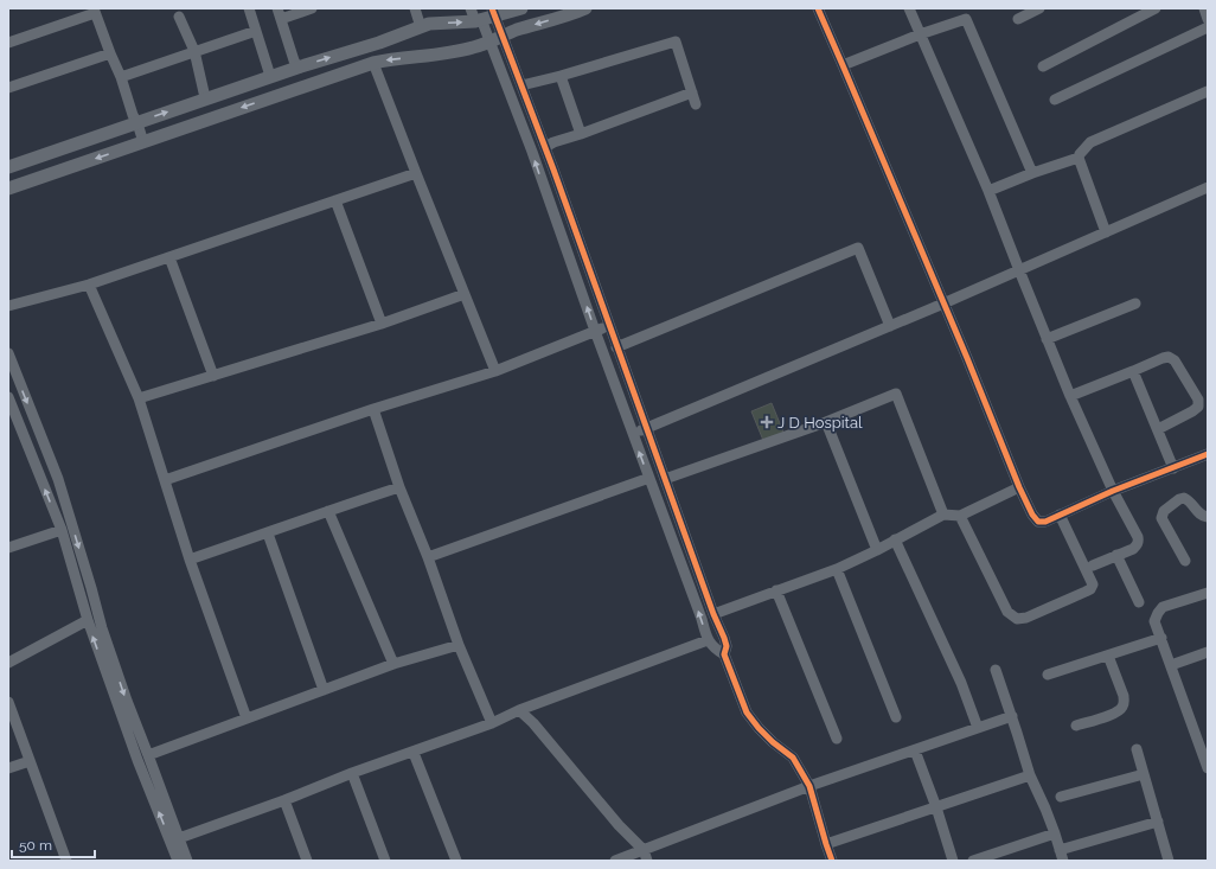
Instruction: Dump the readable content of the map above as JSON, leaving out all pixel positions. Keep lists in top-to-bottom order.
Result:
{
  "places": {
    "health": ["J D Hospital"]
  },
  "scale_bar": "50 m"
}
